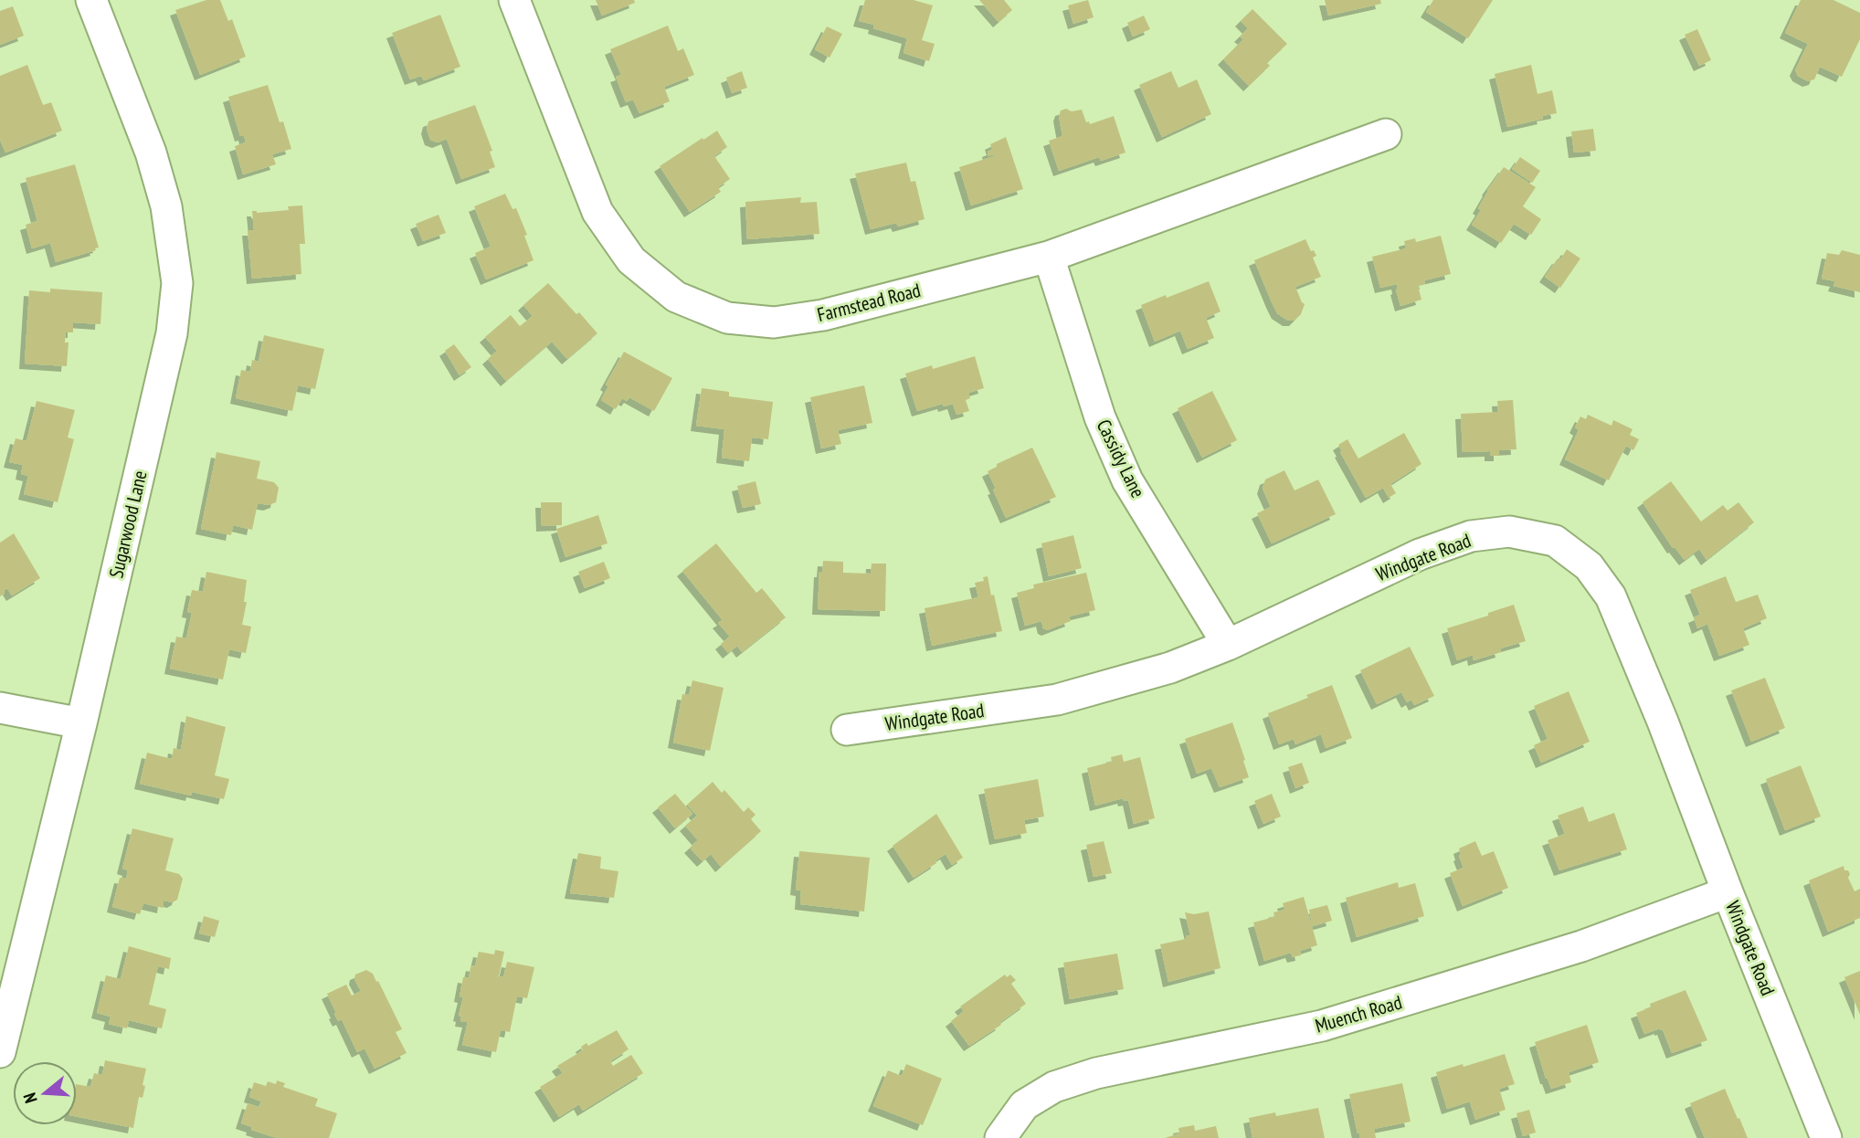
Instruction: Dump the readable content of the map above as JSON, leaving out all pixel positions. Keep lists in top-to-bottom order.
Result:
{
  "streets": {
    "street": [
      "Farmstead Road",
      "Cassidy Lane",
      "Sugarwood Lane",
      "Windgate Road",
      "Muench Road"
    ]
  },
  "crossings": [
    ["Farmstead Road", "Cassidy Lane"],
    ["Cassidy Lane", "Windgate Road"],
    ["Windgate Road", "Muench Road"]
  ],
  "north": "left"
}
